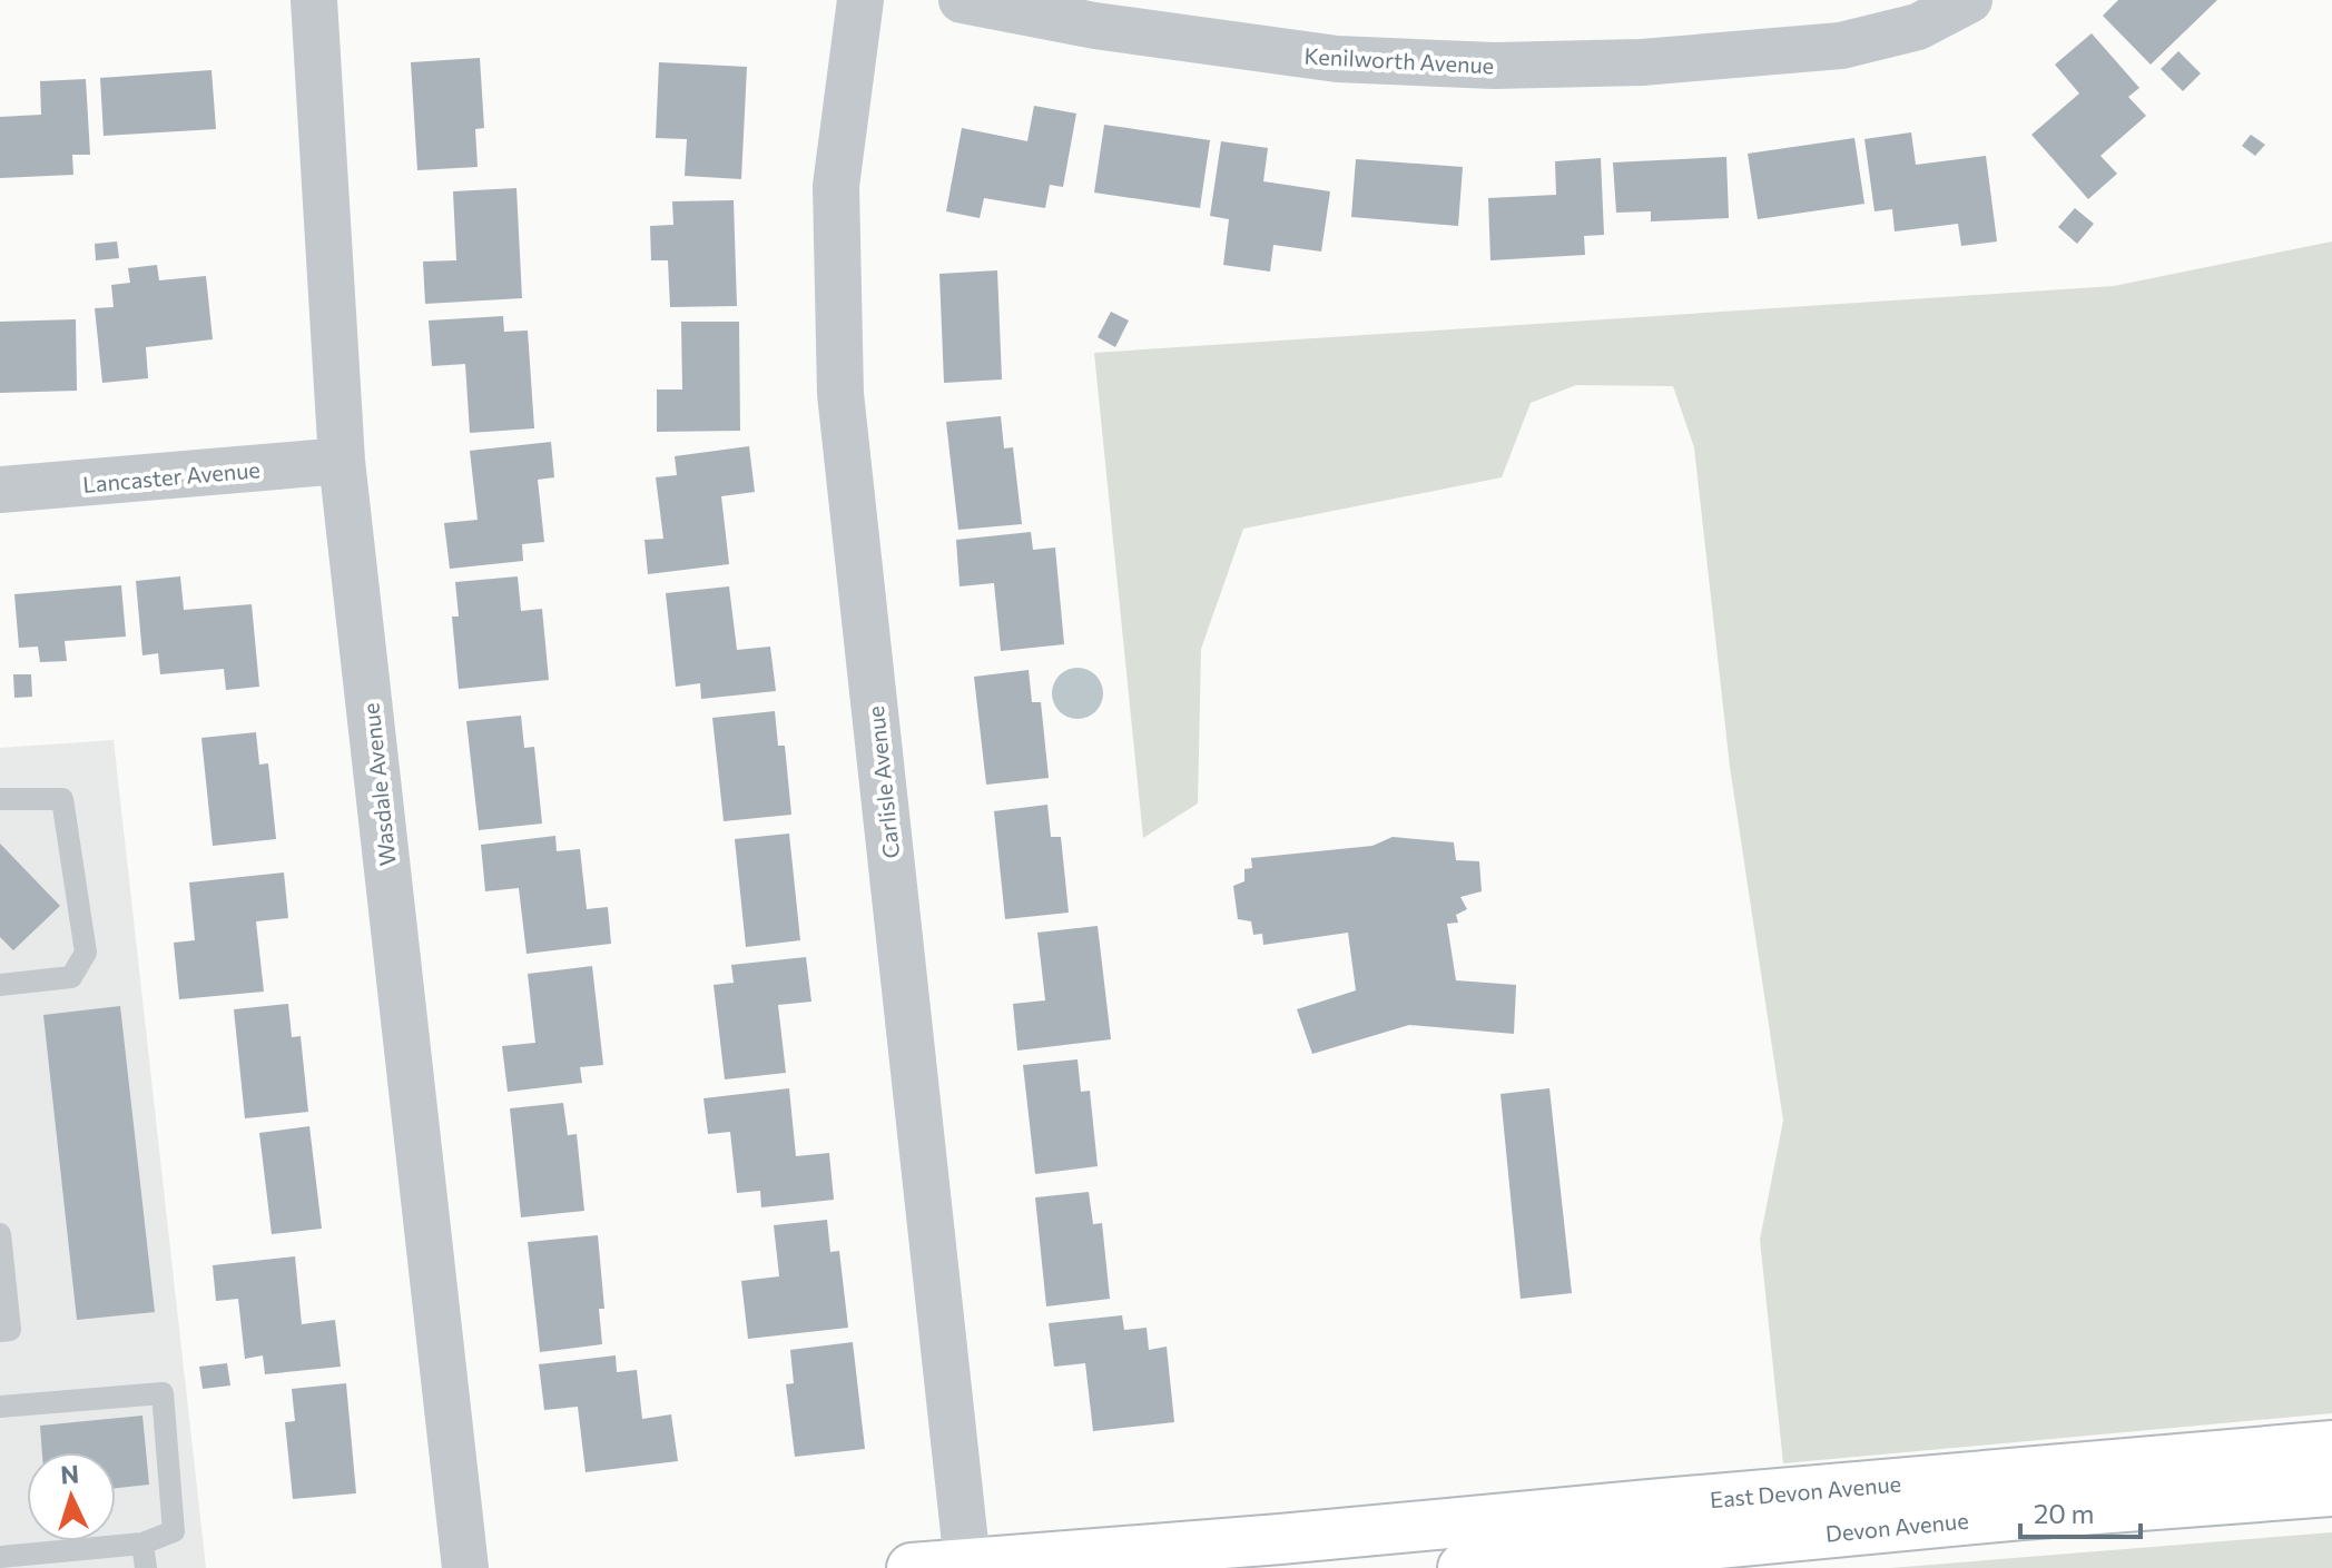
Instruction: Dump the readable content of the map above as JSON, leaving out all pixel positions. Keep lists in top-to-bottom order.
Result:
{
  "streets": {
    "main road": ["East Devon Avenue", "Devon Avenue"],
    "street": [
      "Kenilworth Avenue",
      "Lancaster Avenue",
      "Carlisle Avenue",
      "Wasdale Avenue"
    ]
  },
  "crossings": [
    ["Lancaster Avenue", "Wasdale Avenue"],
    ["Carlisle Avenue", "East Devon Avenue"]
  ],
  "scale_bar": "20 m",
  "north": "top"
}
